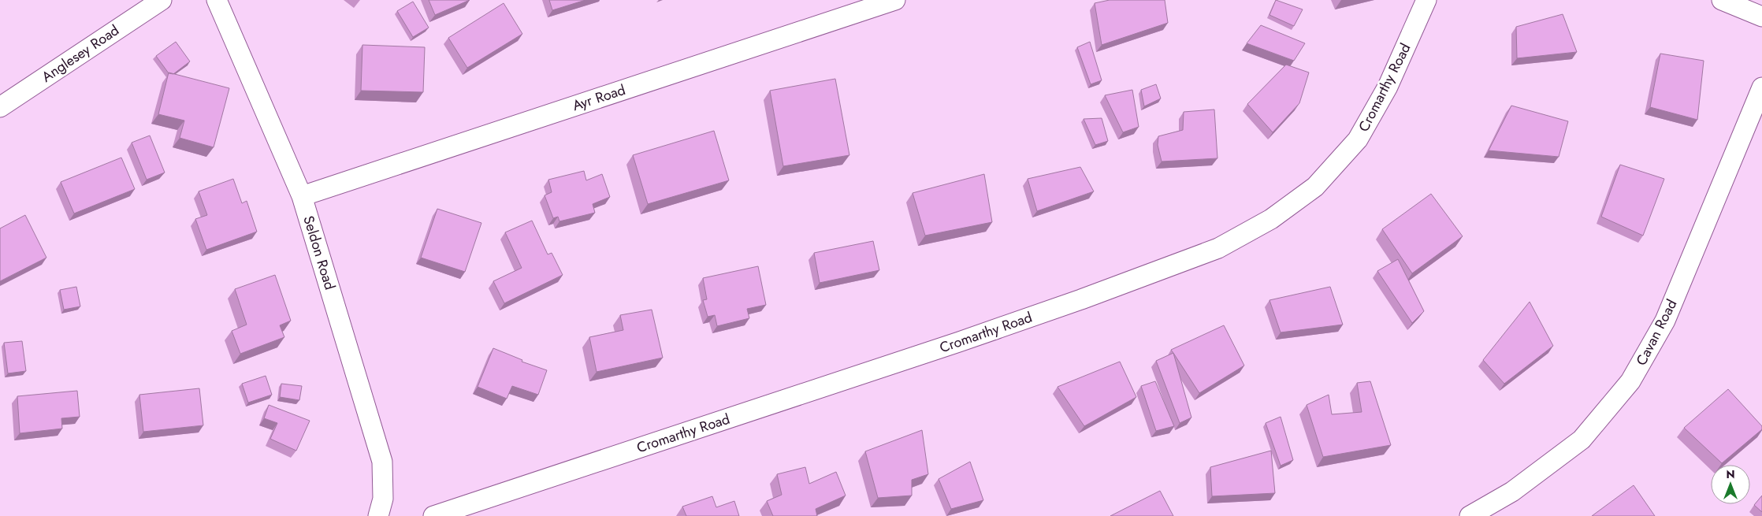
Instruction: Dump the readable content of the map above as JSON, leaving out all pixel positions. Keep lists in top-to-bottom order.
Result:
{
  "streets": {
    "street": [
      "Anglesey Road",
      "Cromarthy Road",
      "Ayr Road",
      "Seldon Road",
      "Cavan Road"
    ]
  },
  "crossings": [
    ["Ayr Road", "Seldon Road"]
  ],
  "north": "top"
}
